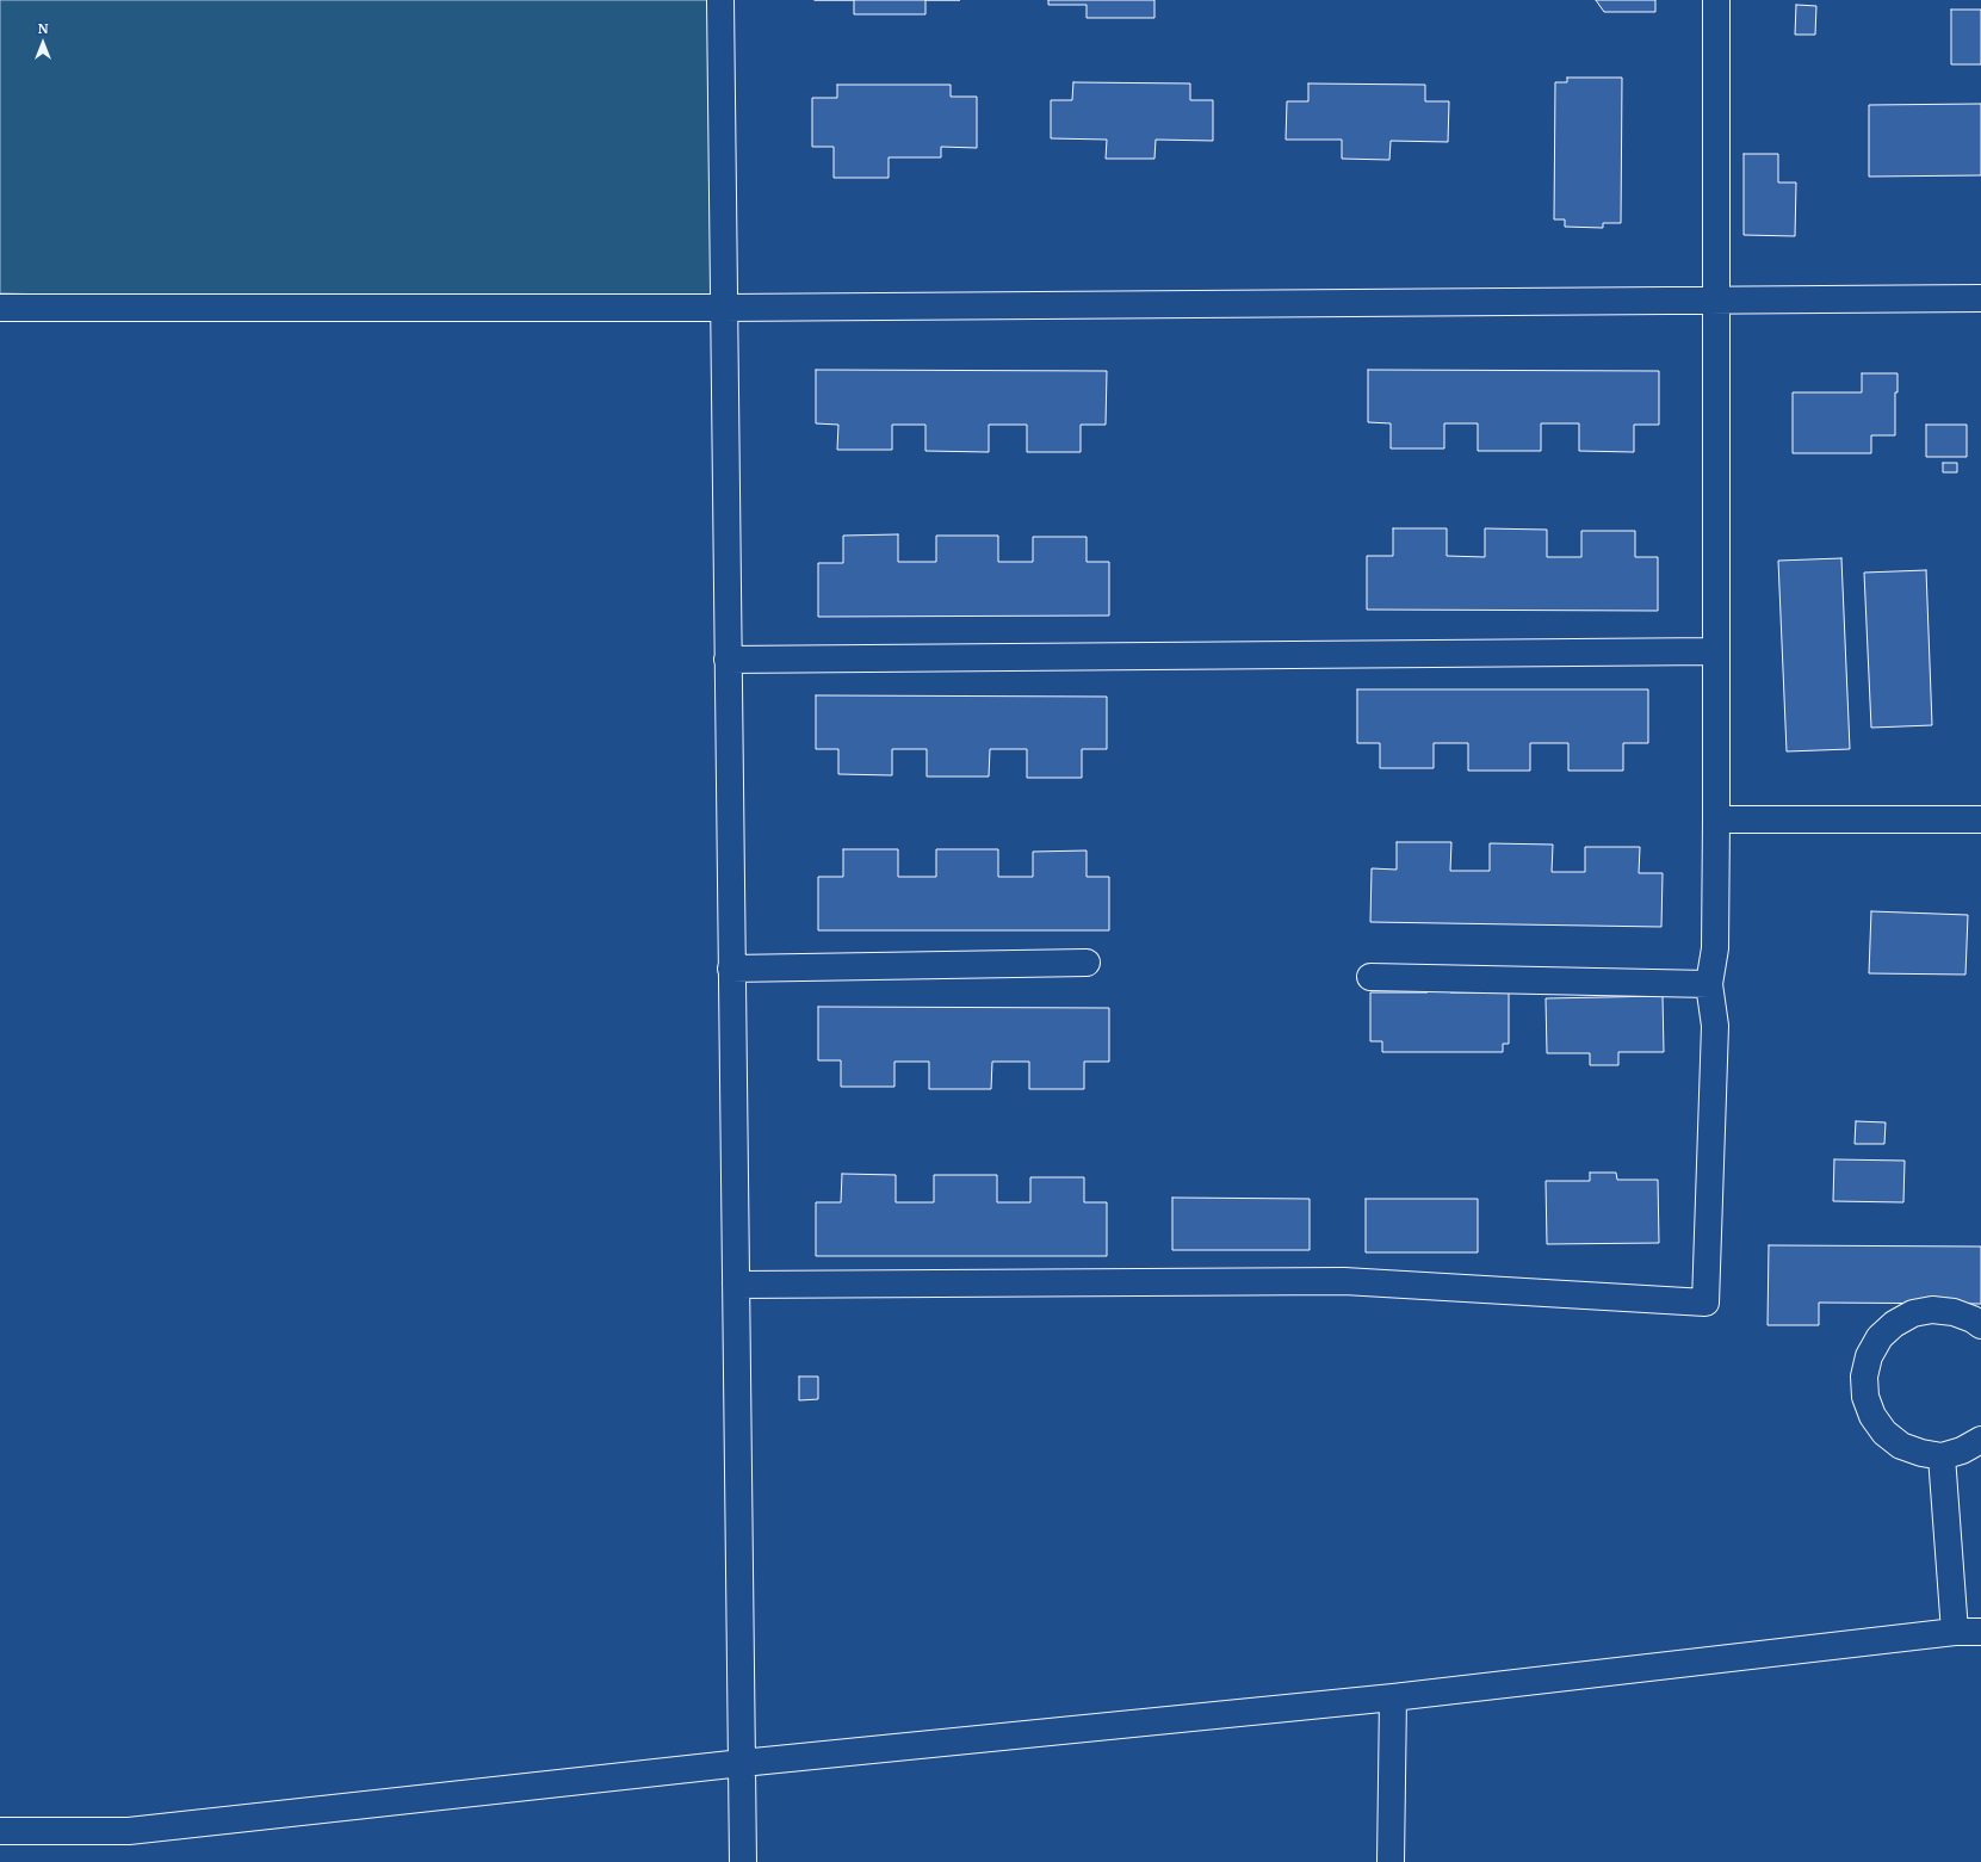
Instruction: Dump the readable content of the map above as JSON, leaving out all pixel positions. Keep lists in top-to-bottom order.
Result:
{
  "north": "top"
}
